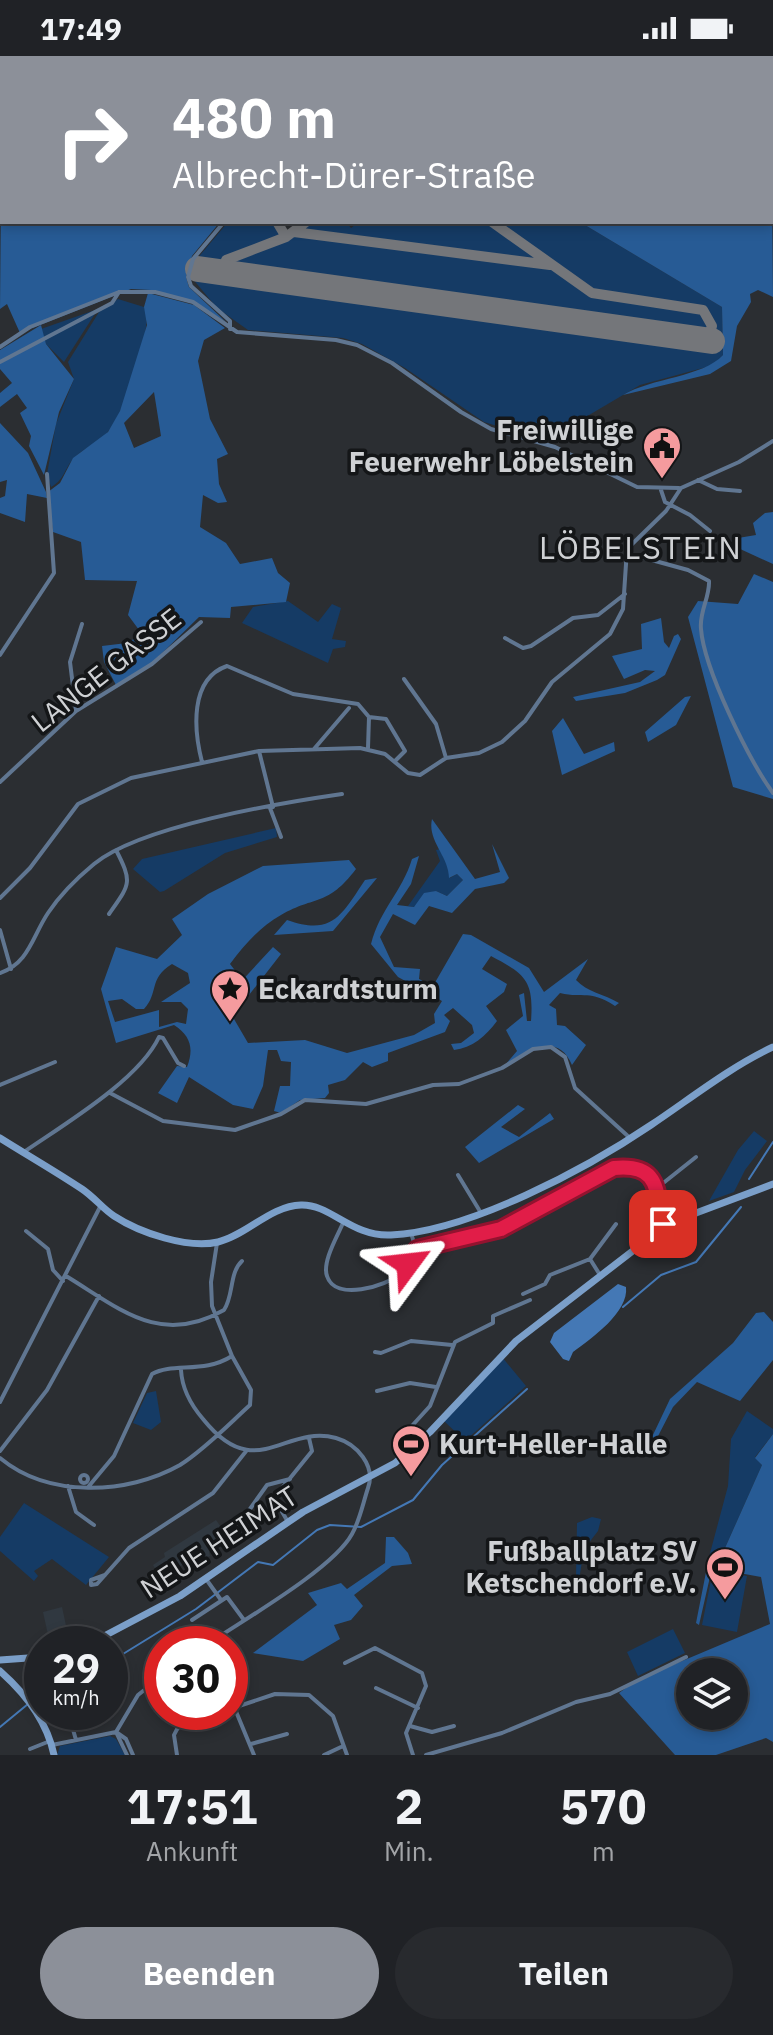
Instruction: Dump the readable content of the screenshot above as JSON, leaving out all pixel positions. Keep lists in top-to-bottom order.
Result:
{
  "streets": {
    "street": ["LANGE GASSE", "NEUE HEIMAT"]
  },
  "districts": ["LÖBELSTEIN"],
  "places": {
    "public building": ["Freiwillige Feuerwehr Löbelstein"],
    "place": ["Eckardtsturm"],
    "sports": ["Kurt-Heller-Halle", "Fußballplatz SV Ketschendorf e.V."]
  },
  "page": {
    "status": "17:49",
    "turn": ["480 m", "Albrecht-Dürer-Straße"],
    "speed": "29 km/h",
    "limit": "30",
    "eta": [
      "17:51",
      "Ankunft",
      "2",
      "Min.",
      "570",
      "m"
    ],
    "buttons": ["Beenden", "Teilen"]
  }
}
